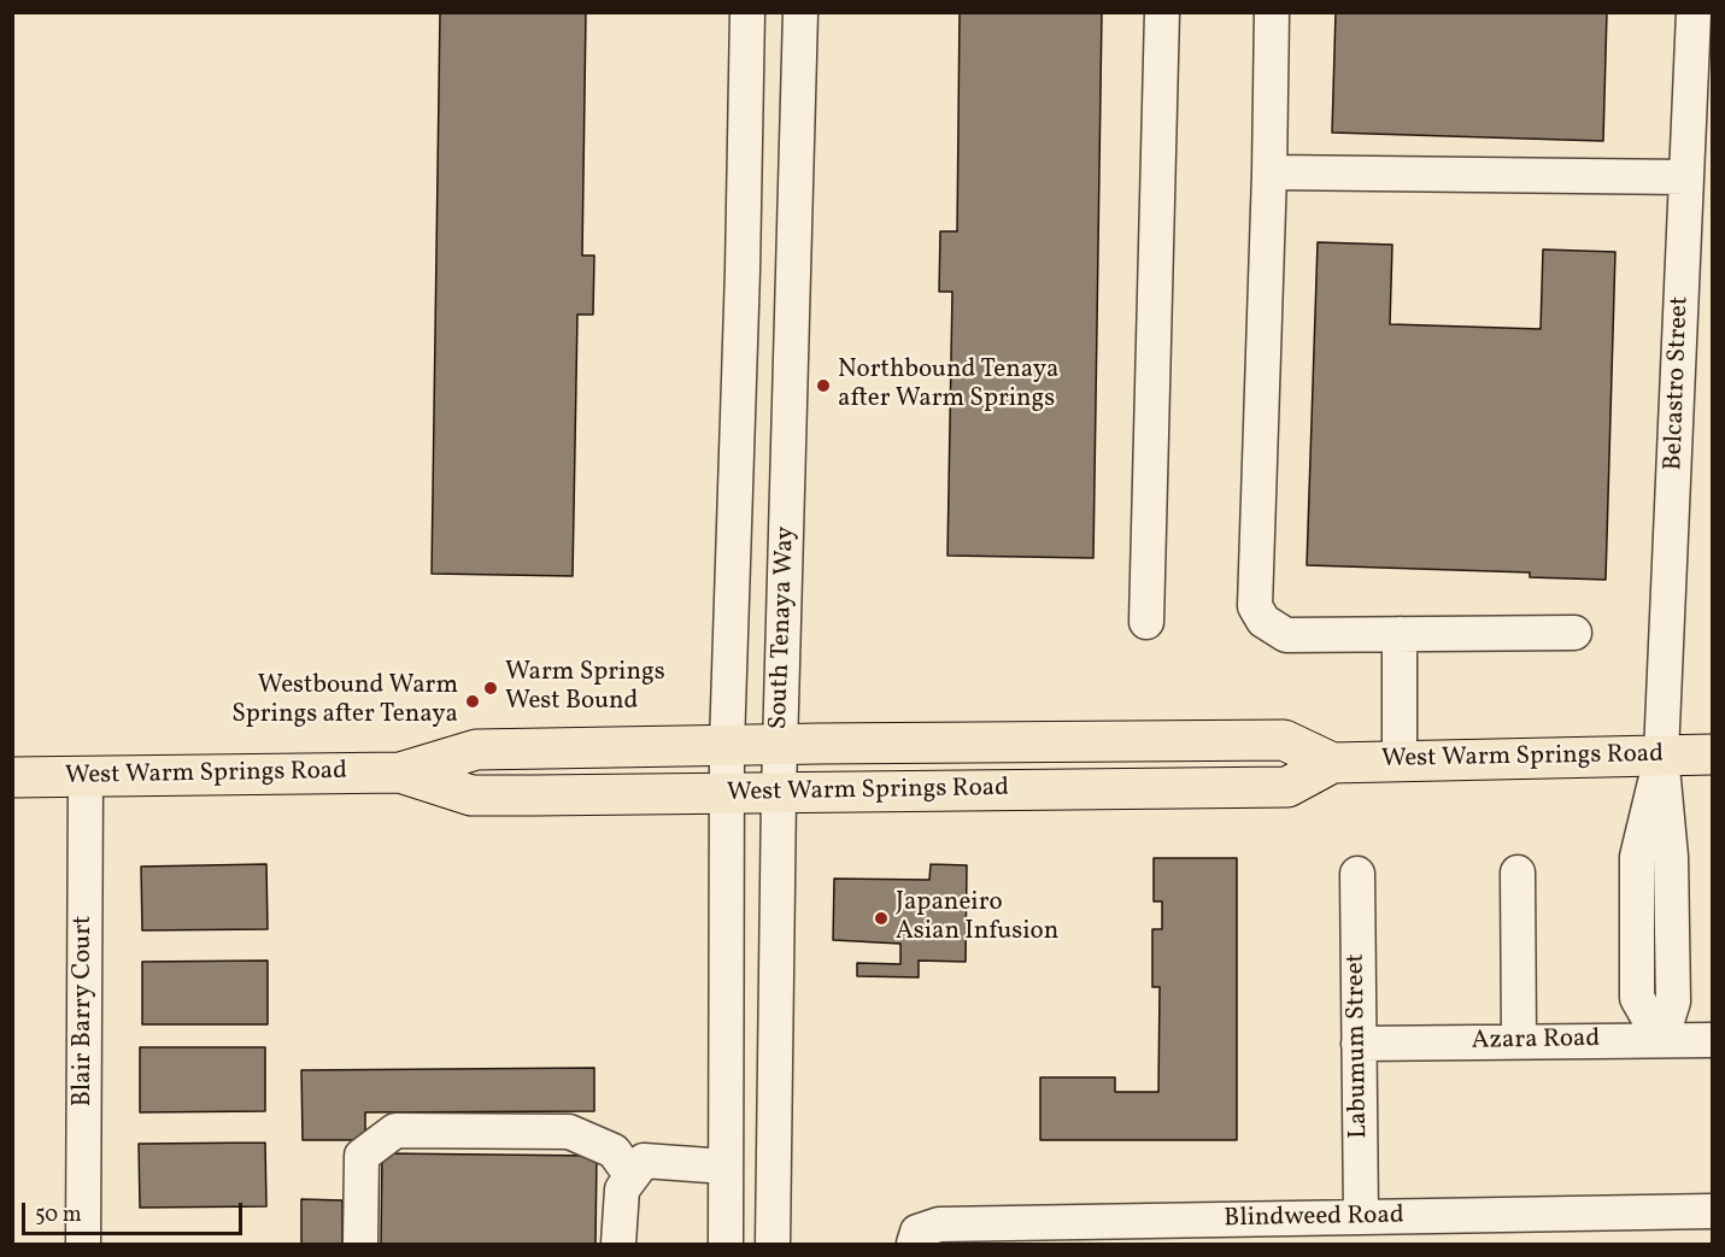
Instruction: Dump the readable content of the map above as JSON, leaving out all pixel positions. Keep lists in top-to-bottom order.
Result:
{
  "streets": {
    "main road": ["West Warm Springs Road"],
    "street": [
      "Belcastro Street",
      "South Tenaya Way",
      "Blair Barry Court",
      "Azara Road",
      "Labumum Street",
      "Blindweed Road"
    ]
  },
  "crossings": [
    ["Belcastro Street", "West Warm Springs Road"],
    ["Belcastro Street", "Azara Road"],
    ["South Tenaya Way", "West Warm Springs Road"],
    ["West Warm Springs Road", "Blair Barry Court"],
    ["Azara Road", "Labumum Street"],
    ["Labumum Street", "Blindweed Road"]
  ],
  "places": [
    "Northbound Tenaya after Warm Springs",
    "Warm Springs West Bound",
    "Westbound Warm Springs after Tenaya",
    "Japaneiro Asian Infusion"
  ],
  "scale_bar": "50 m"
}
